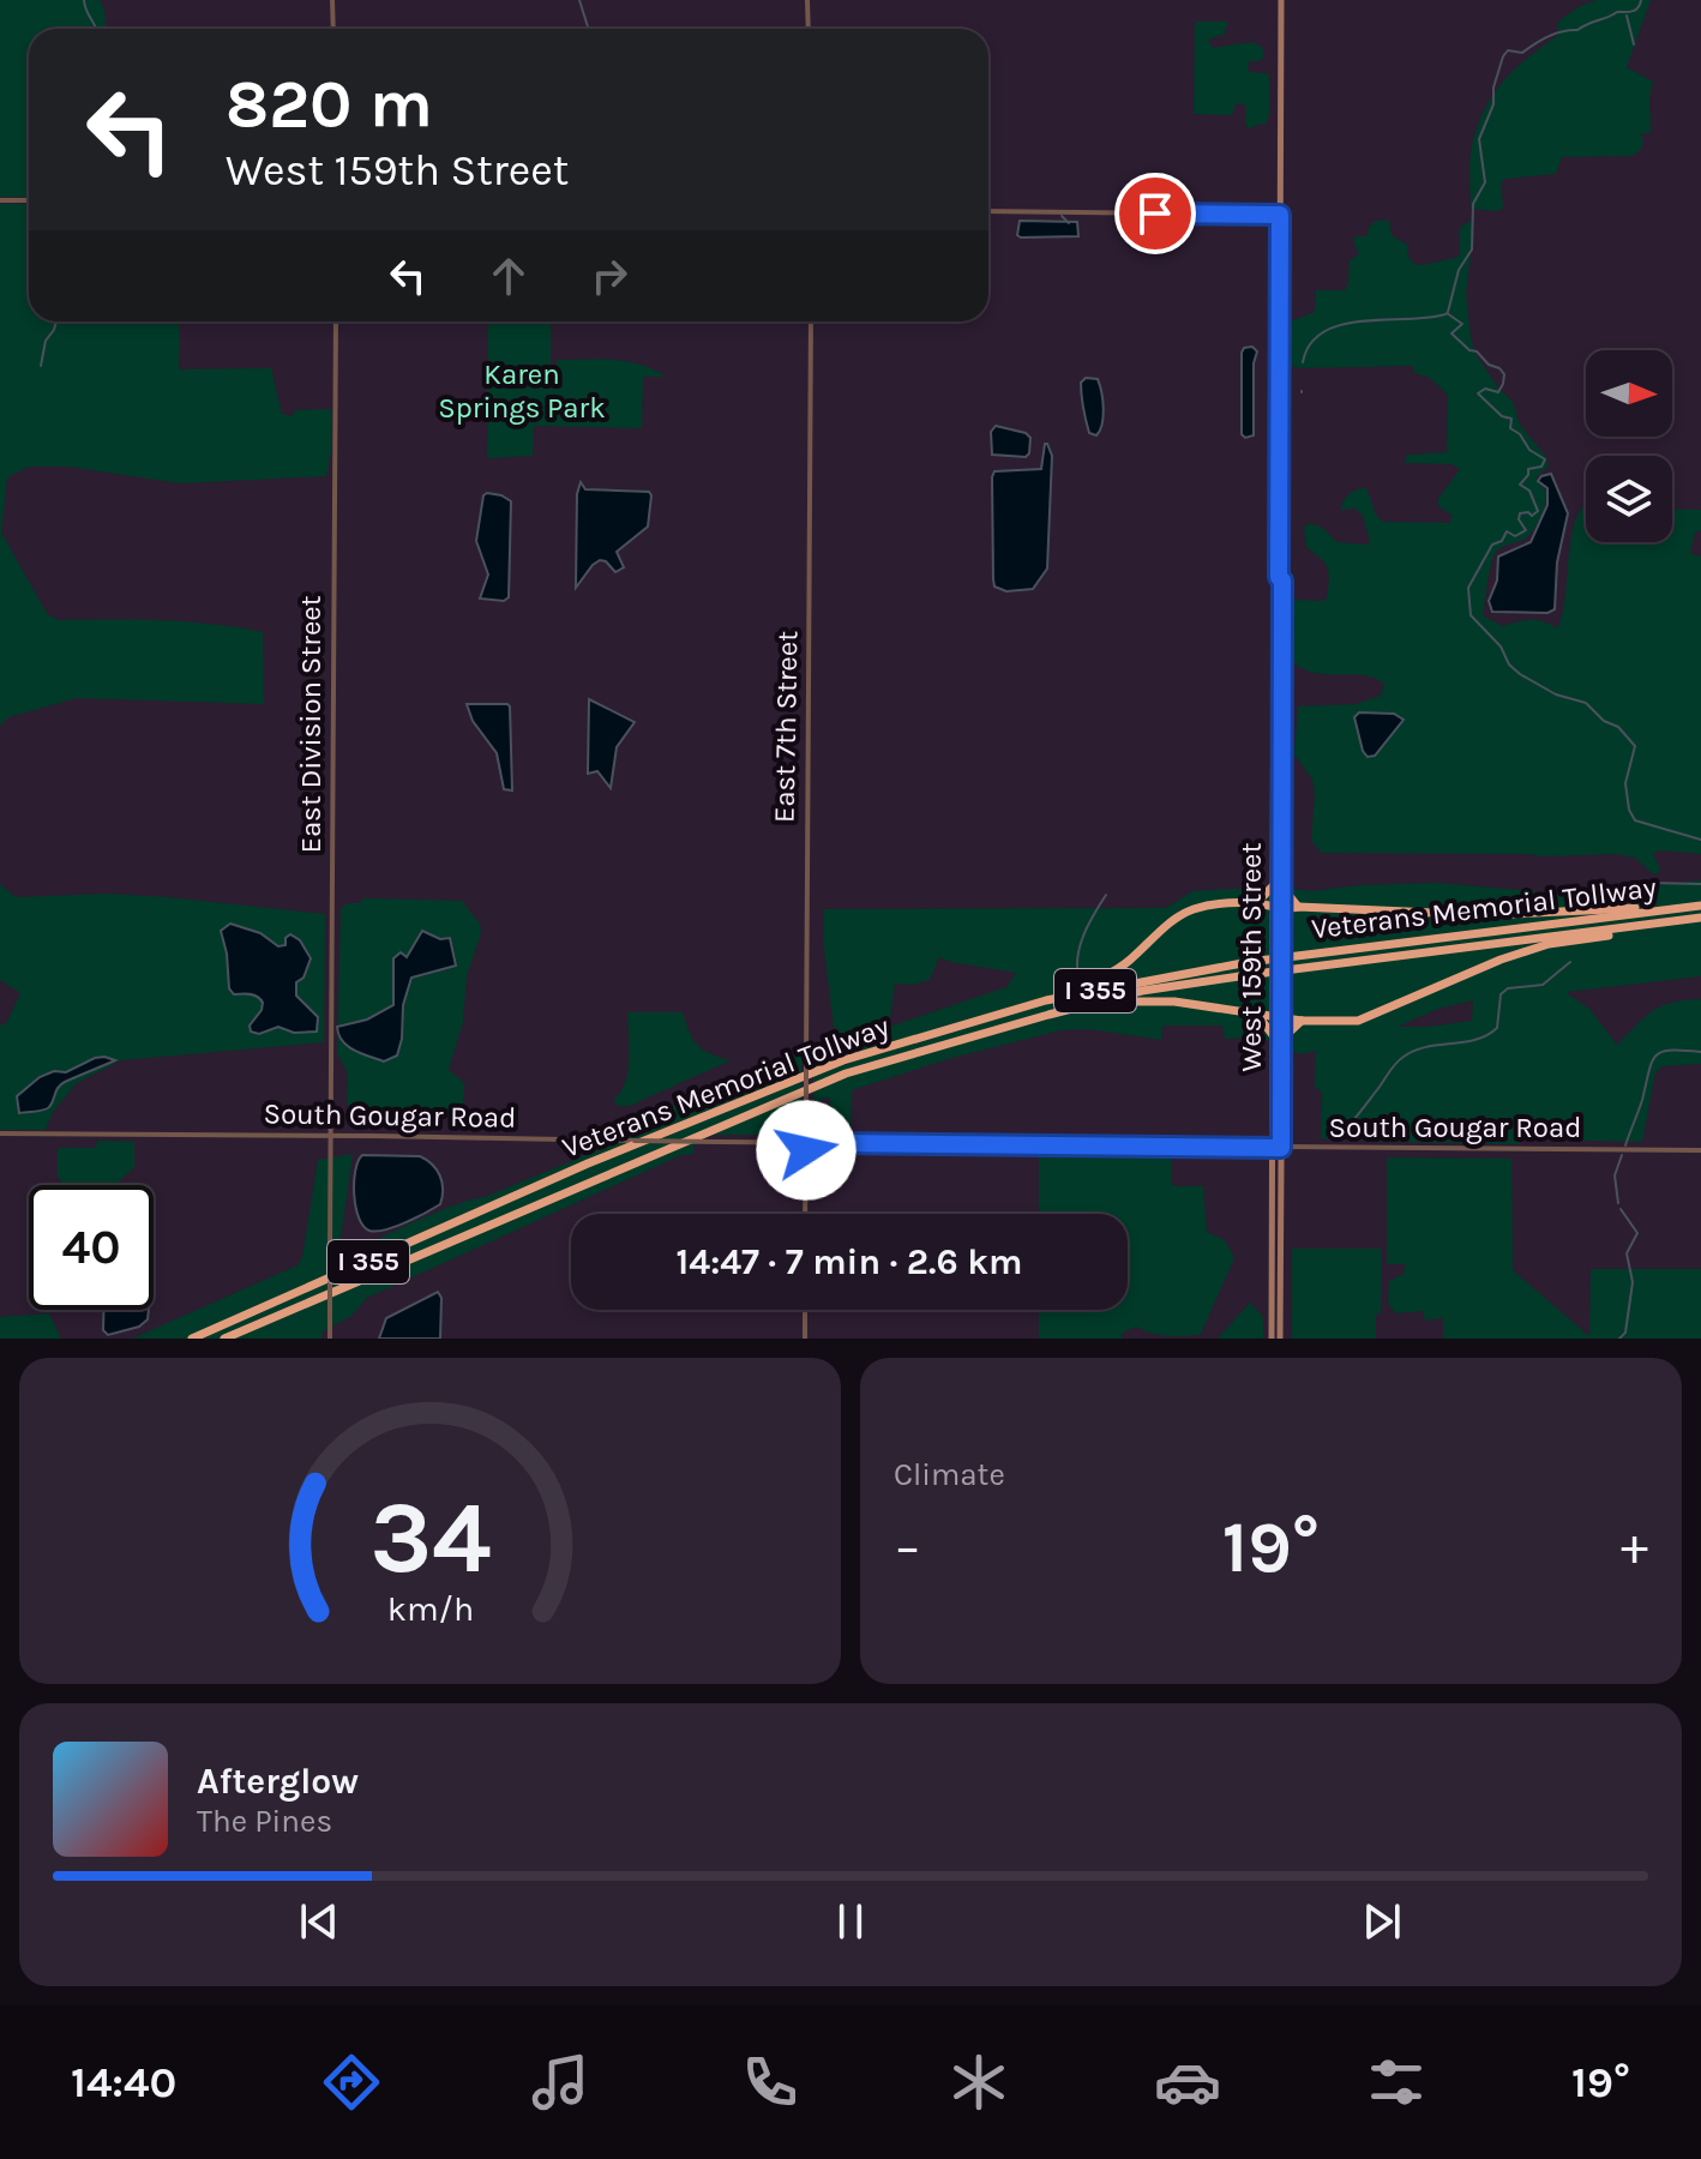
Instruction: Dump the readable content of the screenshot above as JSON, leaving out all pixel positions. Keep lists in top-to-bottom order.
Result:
{
  "streets": {
    "highway": ["Veterans Memorial Tollway", "I 355"],
    "main road": ["West 159th Street"],
    "street": ["East Division Street", "East 7th Street", "South Gougar Road"]
  },
  "crossings": [
    ["East Division Street", "South Gougar Road"],
    ["East 7th Street", "South Gougar Road"],
    ["West 159th Street", "South Gougar Road"]
  ],
  "parks": ["Karen Springs Park"],
  "north": "right",
  "page": {
    "turn": ["820 m", "West 159th Street"],
    "limit": "40",
    "trip": "14:47 · 7 min · 2.6 km",
    "tile": "Climate",
    "heat": ["−", "19°", "+"],
    "song": ["Afterglow", "The Pines"],
    "tabs": ["14:40", "19°"],
    "gauge": ["34", "km/h"]
  }
}
